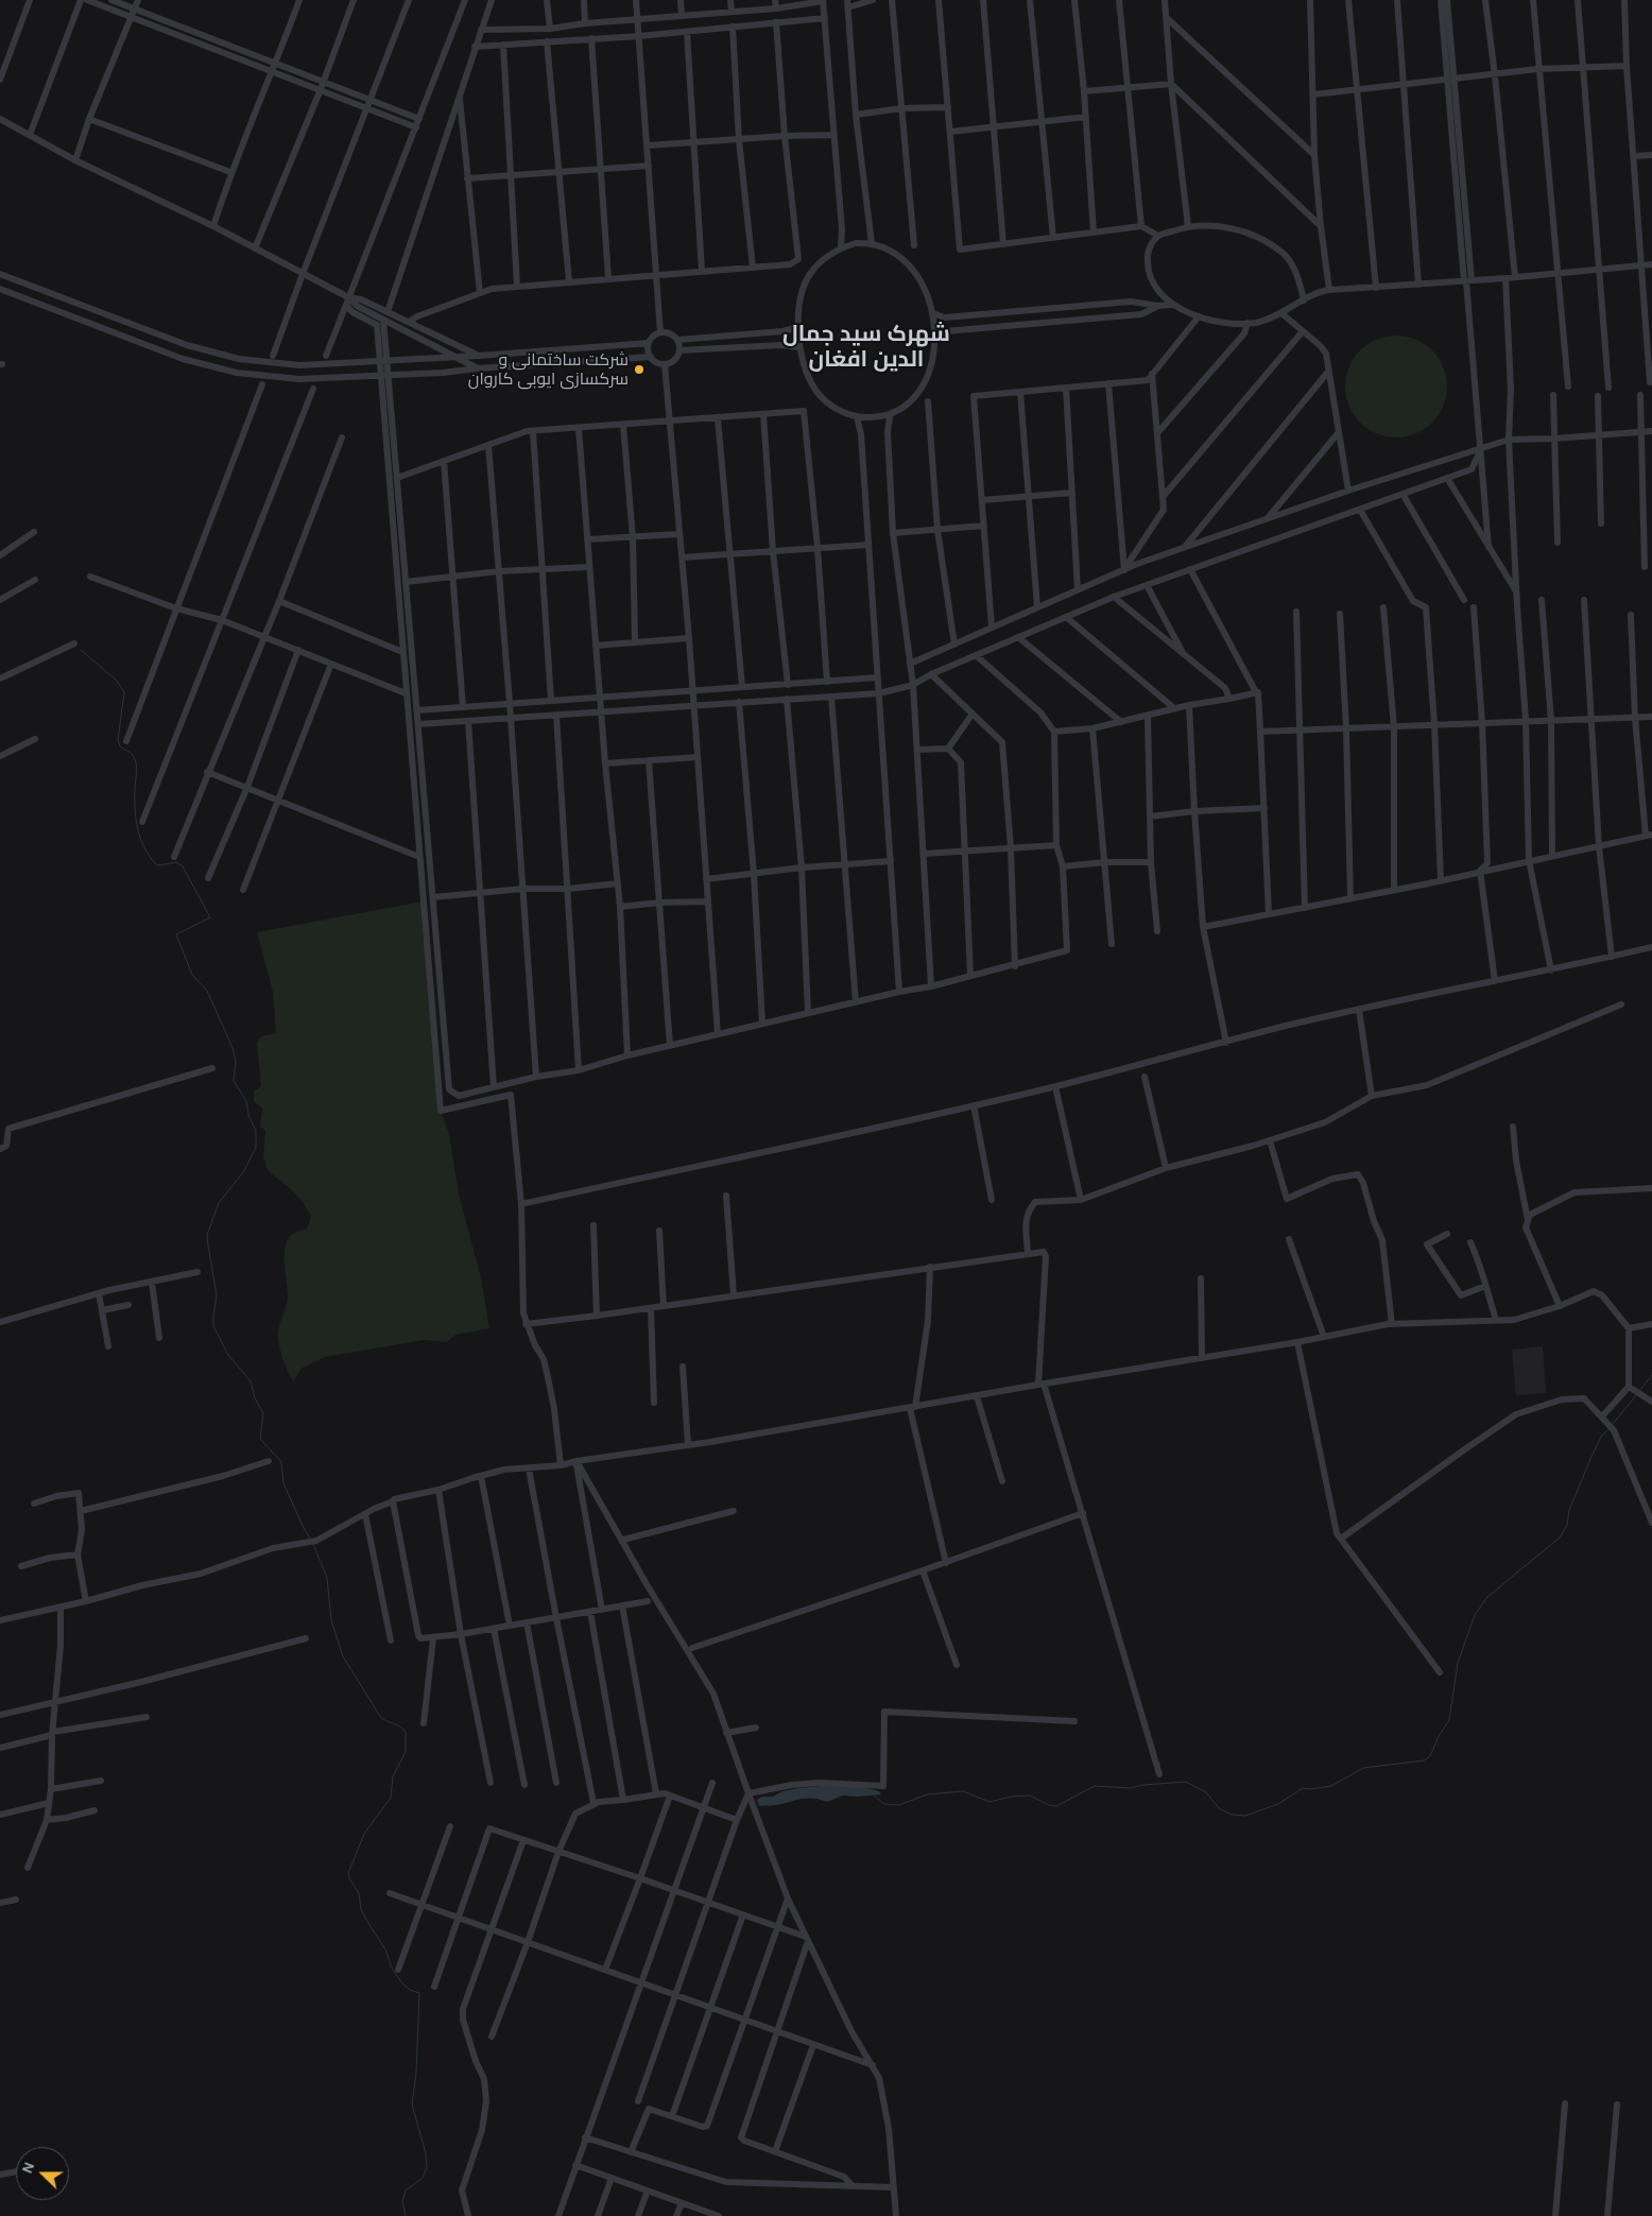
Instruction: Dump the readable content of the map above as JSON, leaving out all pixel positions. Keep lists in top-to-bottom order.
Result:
{
  "districts": ["شهرک سید جمال الدین افغان"],
  "places": ["شرکت ساختمانی و سرکسازی ایوبی کاروان"],
  "north": "left"
}
